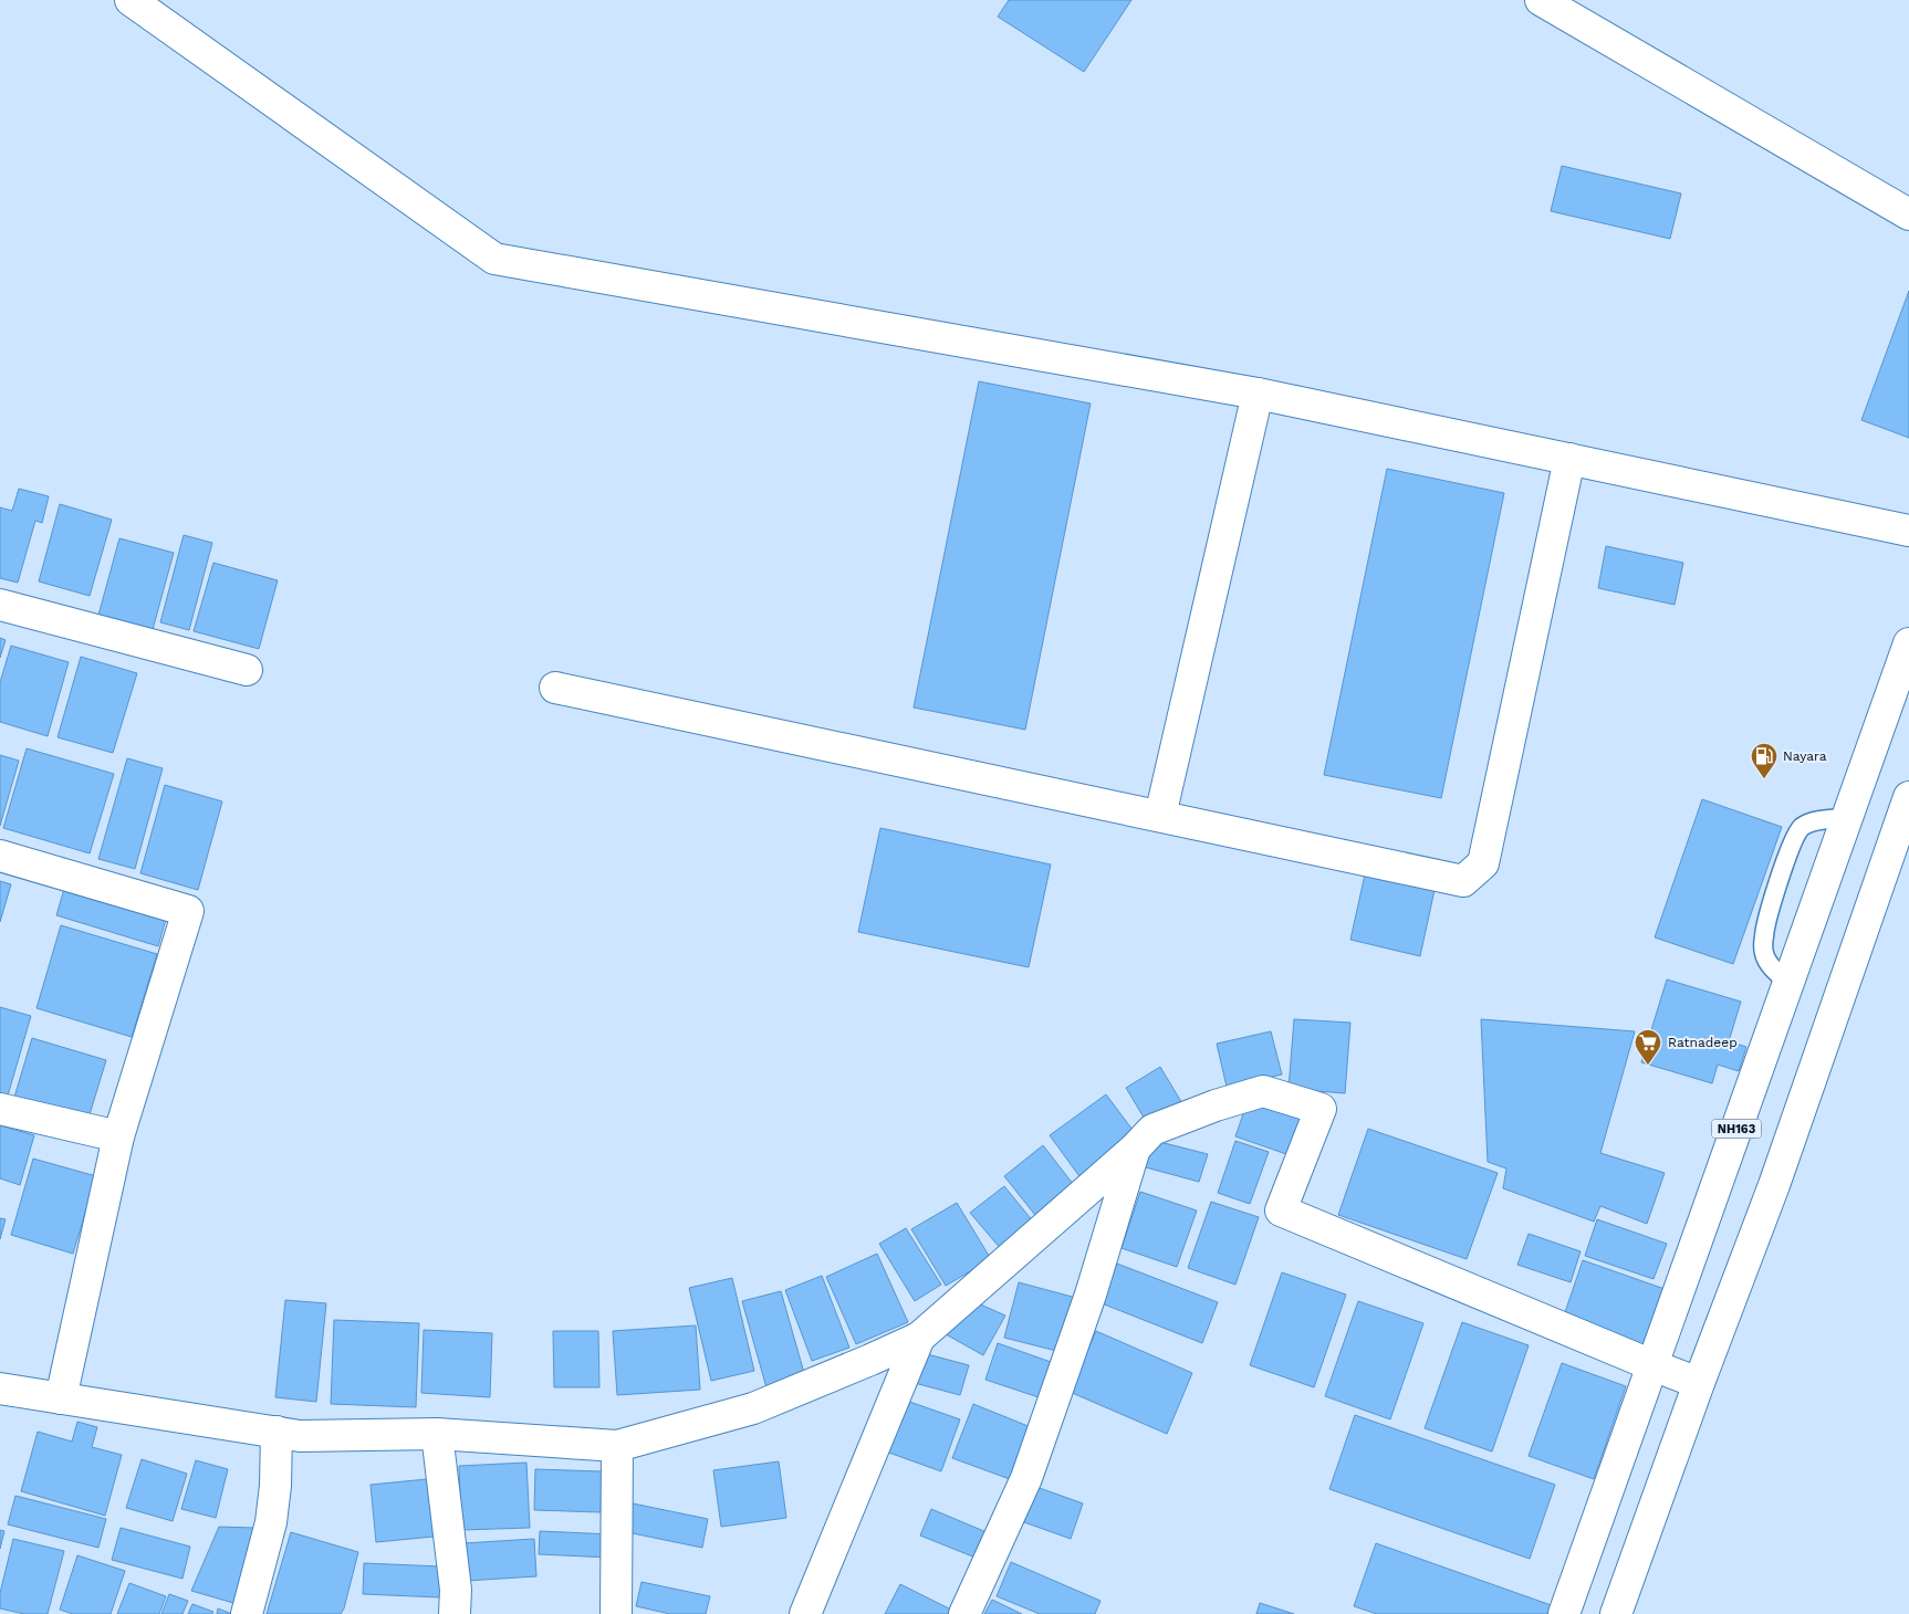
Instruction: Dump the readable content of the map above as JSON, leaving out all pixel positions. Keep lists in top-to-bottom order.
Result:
{
  "streets": {
    "main road": ["NH163"]
  },
  "places": {
    "fuel station": ["Nayara"],
    "supermarket": ["Ratnadeep"]
  }
}
